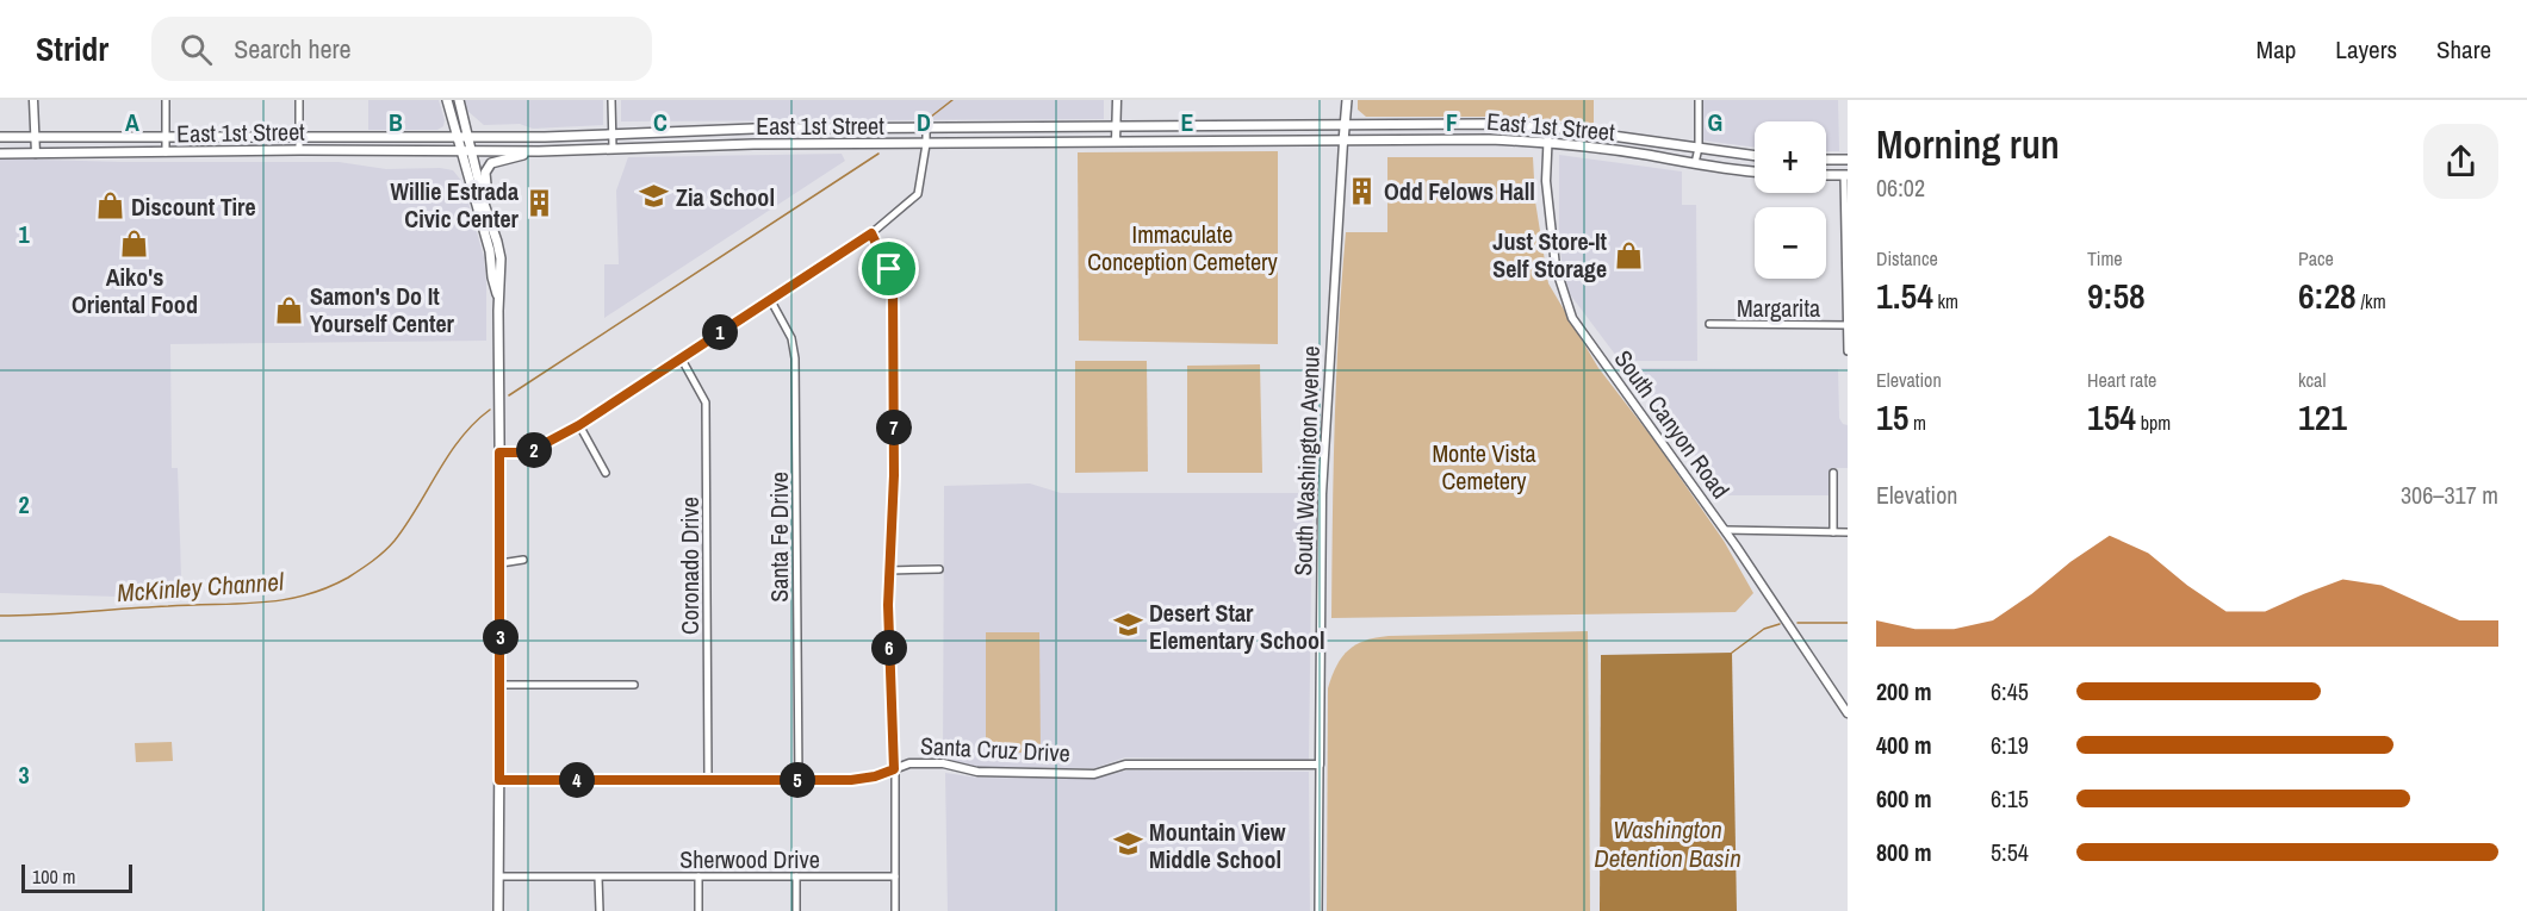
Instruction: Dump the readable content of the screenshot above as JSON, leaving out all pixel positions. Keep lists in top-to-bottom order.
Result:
{
  "streets": {
    "main road": ["East 1st Street"],
    "street": [
      "Margarita",
      "South Canyon Road",
      "South Washington Avenue",
      "Santa Fe Drive",
      "Coronado Drive",
      "Santa Cruz Drive",
      "Sherwood Drive"
    ]
  },
  "crossings": [
    ["East 1st Street", "South Canyon Road"],
    ["East 1st Street", "South Washington Avenue"],
    ["South Washington Avenue", "Santa Cruz Drive"],
    ["Santa Fe Drive", "Santa Cruz Drive"],
    ["Coronado Drive", "Santa Cruz Drive"]
  ],
  "water": ["McKinley Channel", "Washington Detention Basin"],
  "parks": ["Immaculate Conception Cemetery", "Monte Vista Cemetery"],
  "places": {
    "building": ["Odd Felows Hall", "Willie Estrada Civic Center"],
    "school or university": ["Zia School", "Desert Star Elementary School", "Mountain View Middle School"],
    "shop": [
      "Discount Tire",
      "Aiko's Oriental Food",
      "Just Store-It Self Storage",
      "Samon's Do It Yourself Center"
    ]
  },
  "scale_bar": "100 m",
  "page": {
    "header": "Stridr",
    "search": "Search here",
    "nav": ["Map", "Layers", "Share"],
    "heading": ["Morning run", "06:02"],
    "map_buttons": ["+", "−"],
    "stats": [
      ["Distance", "1.54 km"],
      ["Time", "9:58"],
      ["Pace", "6:28 /km"],
      ["Elevation", "15 m"],
      ["Heart rate", "154 bpm"],
      ["kcal", "121"]
    ],
    "pins": [
      "1",
      "7",
      "2",
      "3",
      "6",
      "4",
      "5"
    ],
    "chart": ["Elevation", "306–317 m"],
    "list": [
      {
        "name": "200 m",
        "note": "6:45"
      },
      {
        "name": "400 m",
        "note": "6:19"
      },
      {
        "name": "600 m",
        "note": "6:15"
      },
      {
        "name": "800 m",
        "note": "5:54"
      }
    ],
    "scale": "100 m"
  },
  "grid": {
    "columns": [
      "A",
      "B",
      "C",
      "D",
      "E",
      "F",
      "G"
    ],
    "rows": ["1", "2", "3"]
  }
}
